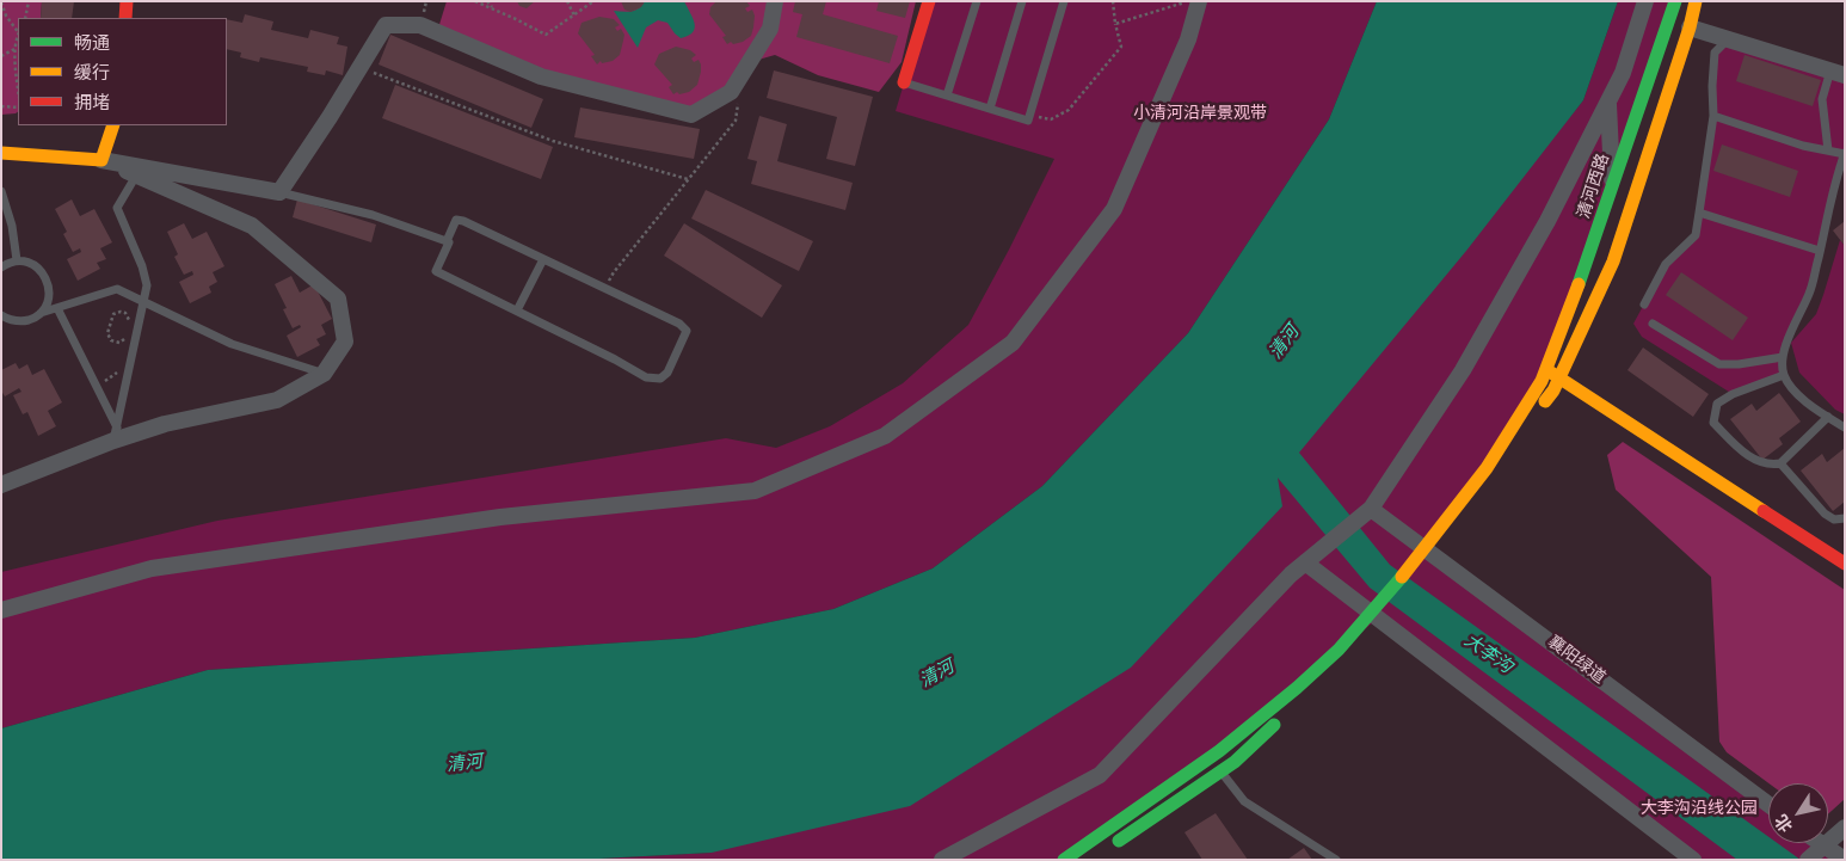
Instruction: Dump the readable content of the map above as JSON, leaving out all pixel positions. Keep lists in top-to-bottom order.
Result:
{
  "streets": {
    "main road": ["清河西路"],
    "street": ["襄阳绿道"]
  },
  "crossings": [
    ["清河西路", "襄阳绿道"]
  ],
  "water": ["清河", "大李沟"],
  "parks": ["小清河沿岸景观带", "大李沟沿线公园"],
  "legend": ["畅通", "缓行", "拥堵"],
  "north": "bottom left"
}
